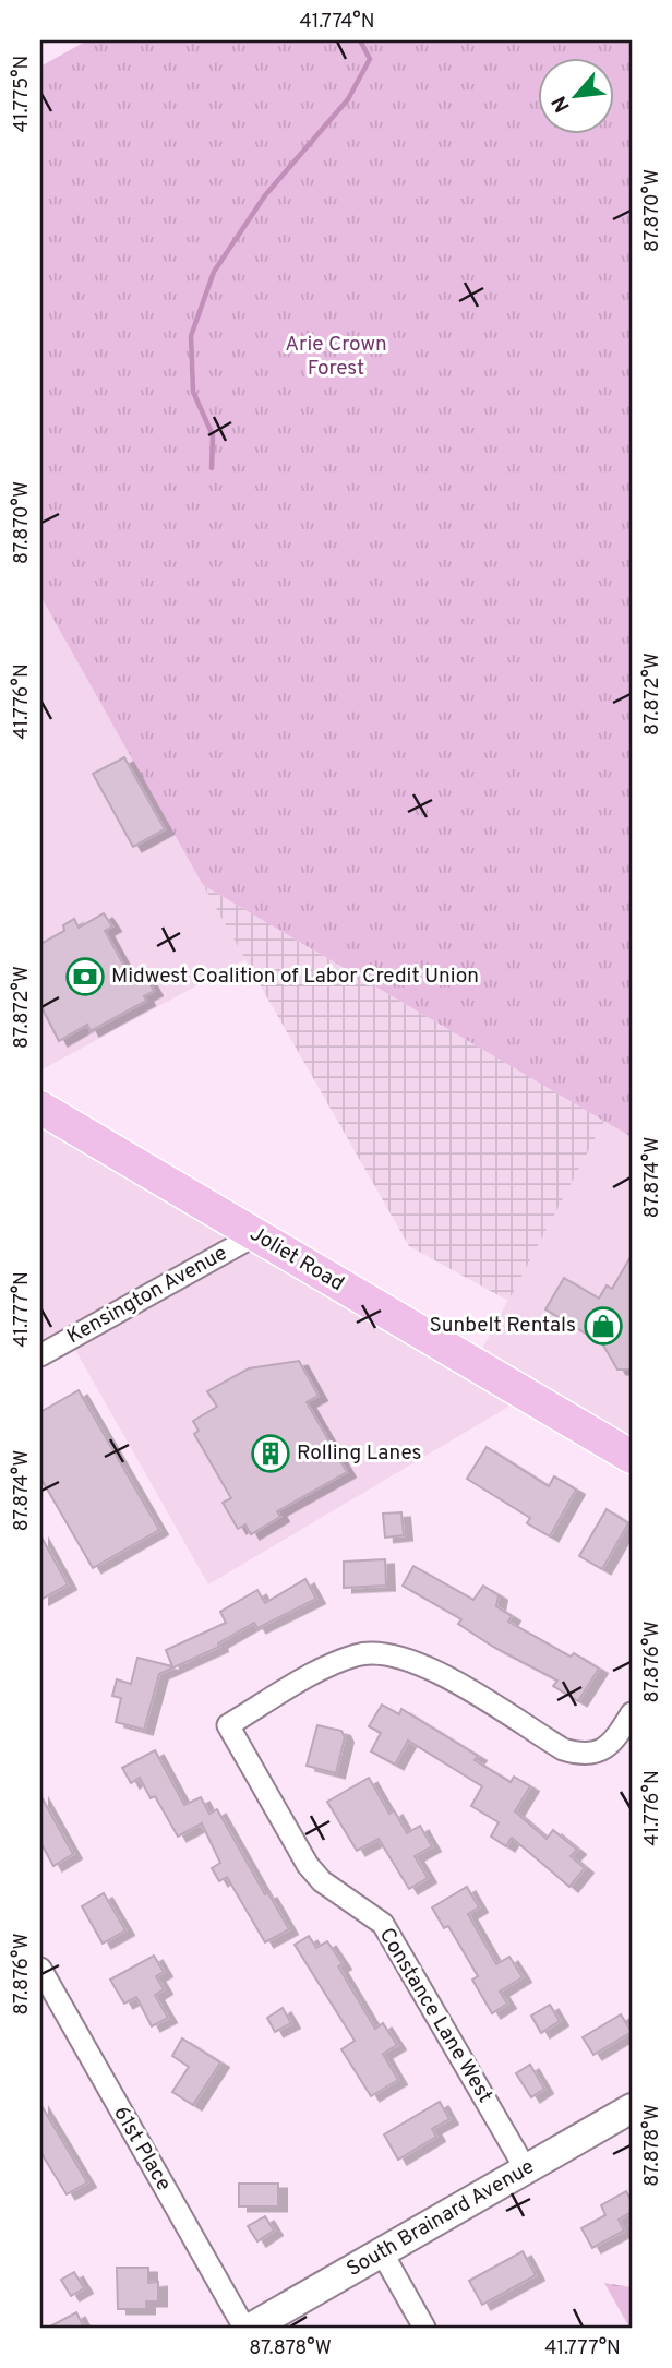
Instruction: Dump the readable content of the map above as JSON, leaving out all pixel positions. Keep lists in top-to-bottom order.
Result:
{
  "streets": {
    "main road": ["Joliet Road"],
    "street": [
      "Kensington Avenue",
      "Constance Lane West",
      "61st Place",
      "South Brainard Avenue"
    ]
  },
  "crossings": [
    ["Joliet Road", "Kensington Avenue"],
    ["Constance Lane West", "South Brainard Avenue"],
    ["61st Place", "South Brainard Avenue"]
  ],
  "parks": ["Arie Crown Forest"],
  "places": {
    "bank": ["Midwest Coalition of Labor Credit Union"],
    "shop": ["Sunbelt Rentals"],
    "building": ["Rolling Lanes"]
  },
  "north": "bottom left",
  "coordinates": [
    "41.774°N",
    "41.775°N",
    "87.870°W",
    "87.872°W",
    "41.776°N",
    "87.874°W",
    "41.777°N",
    "87.876°W",
    "87.878°W"
  ]
}
